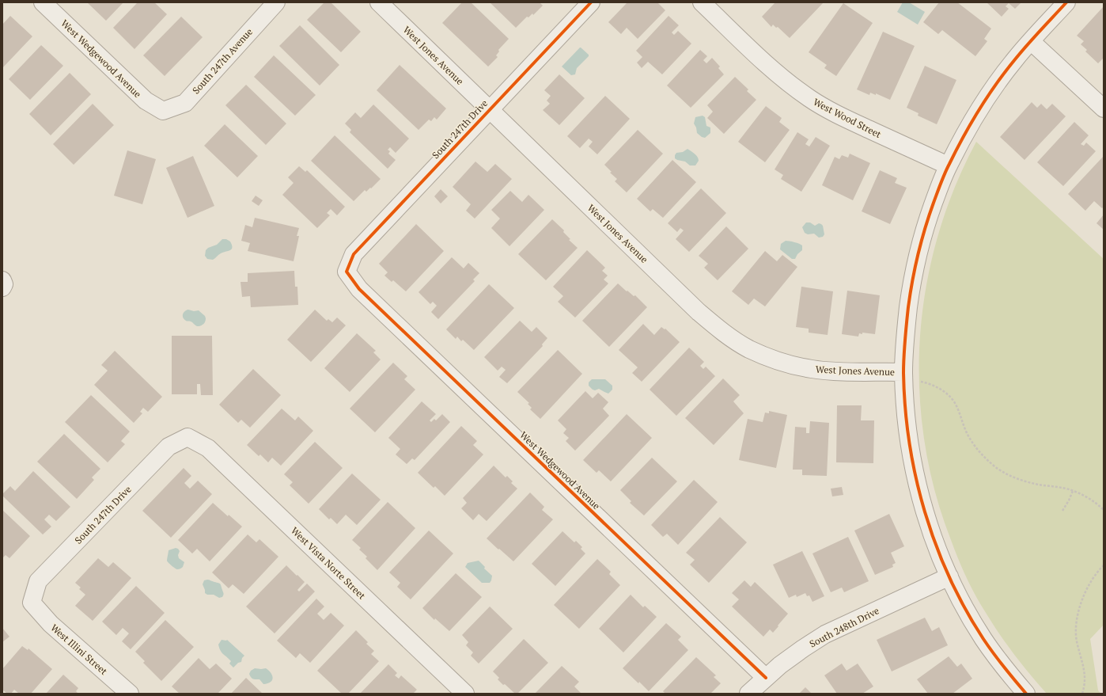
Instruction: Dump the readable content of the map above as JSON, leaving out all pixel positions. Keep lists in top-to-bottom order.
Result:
{
  "streets": {
    "street": [
      "West Jones Avenue",
      "West Wedgewood Avenue",
      "South 247th Avenue",
      "West Wood Street",
      "South 247th Drive",
      "West Vista Norte Street",
      "South 248th Drive",
      "West Illini Street"
    ]
  },
  "crossings": [
    ["West Jones Avenue", "South 247th Drive"],
    ["West Wedgewood Avenue", "South 247th Avenue"],
    ["West Wedgewood Avenue", "South 247th Drive"],
    ["West Wedgewood Avenue", "South 248th Drive"],
    ["South 247th Drive", "West Vista Norte Street"],
    ["South 247th Drive", "West Illini Street"]
  ]
}
